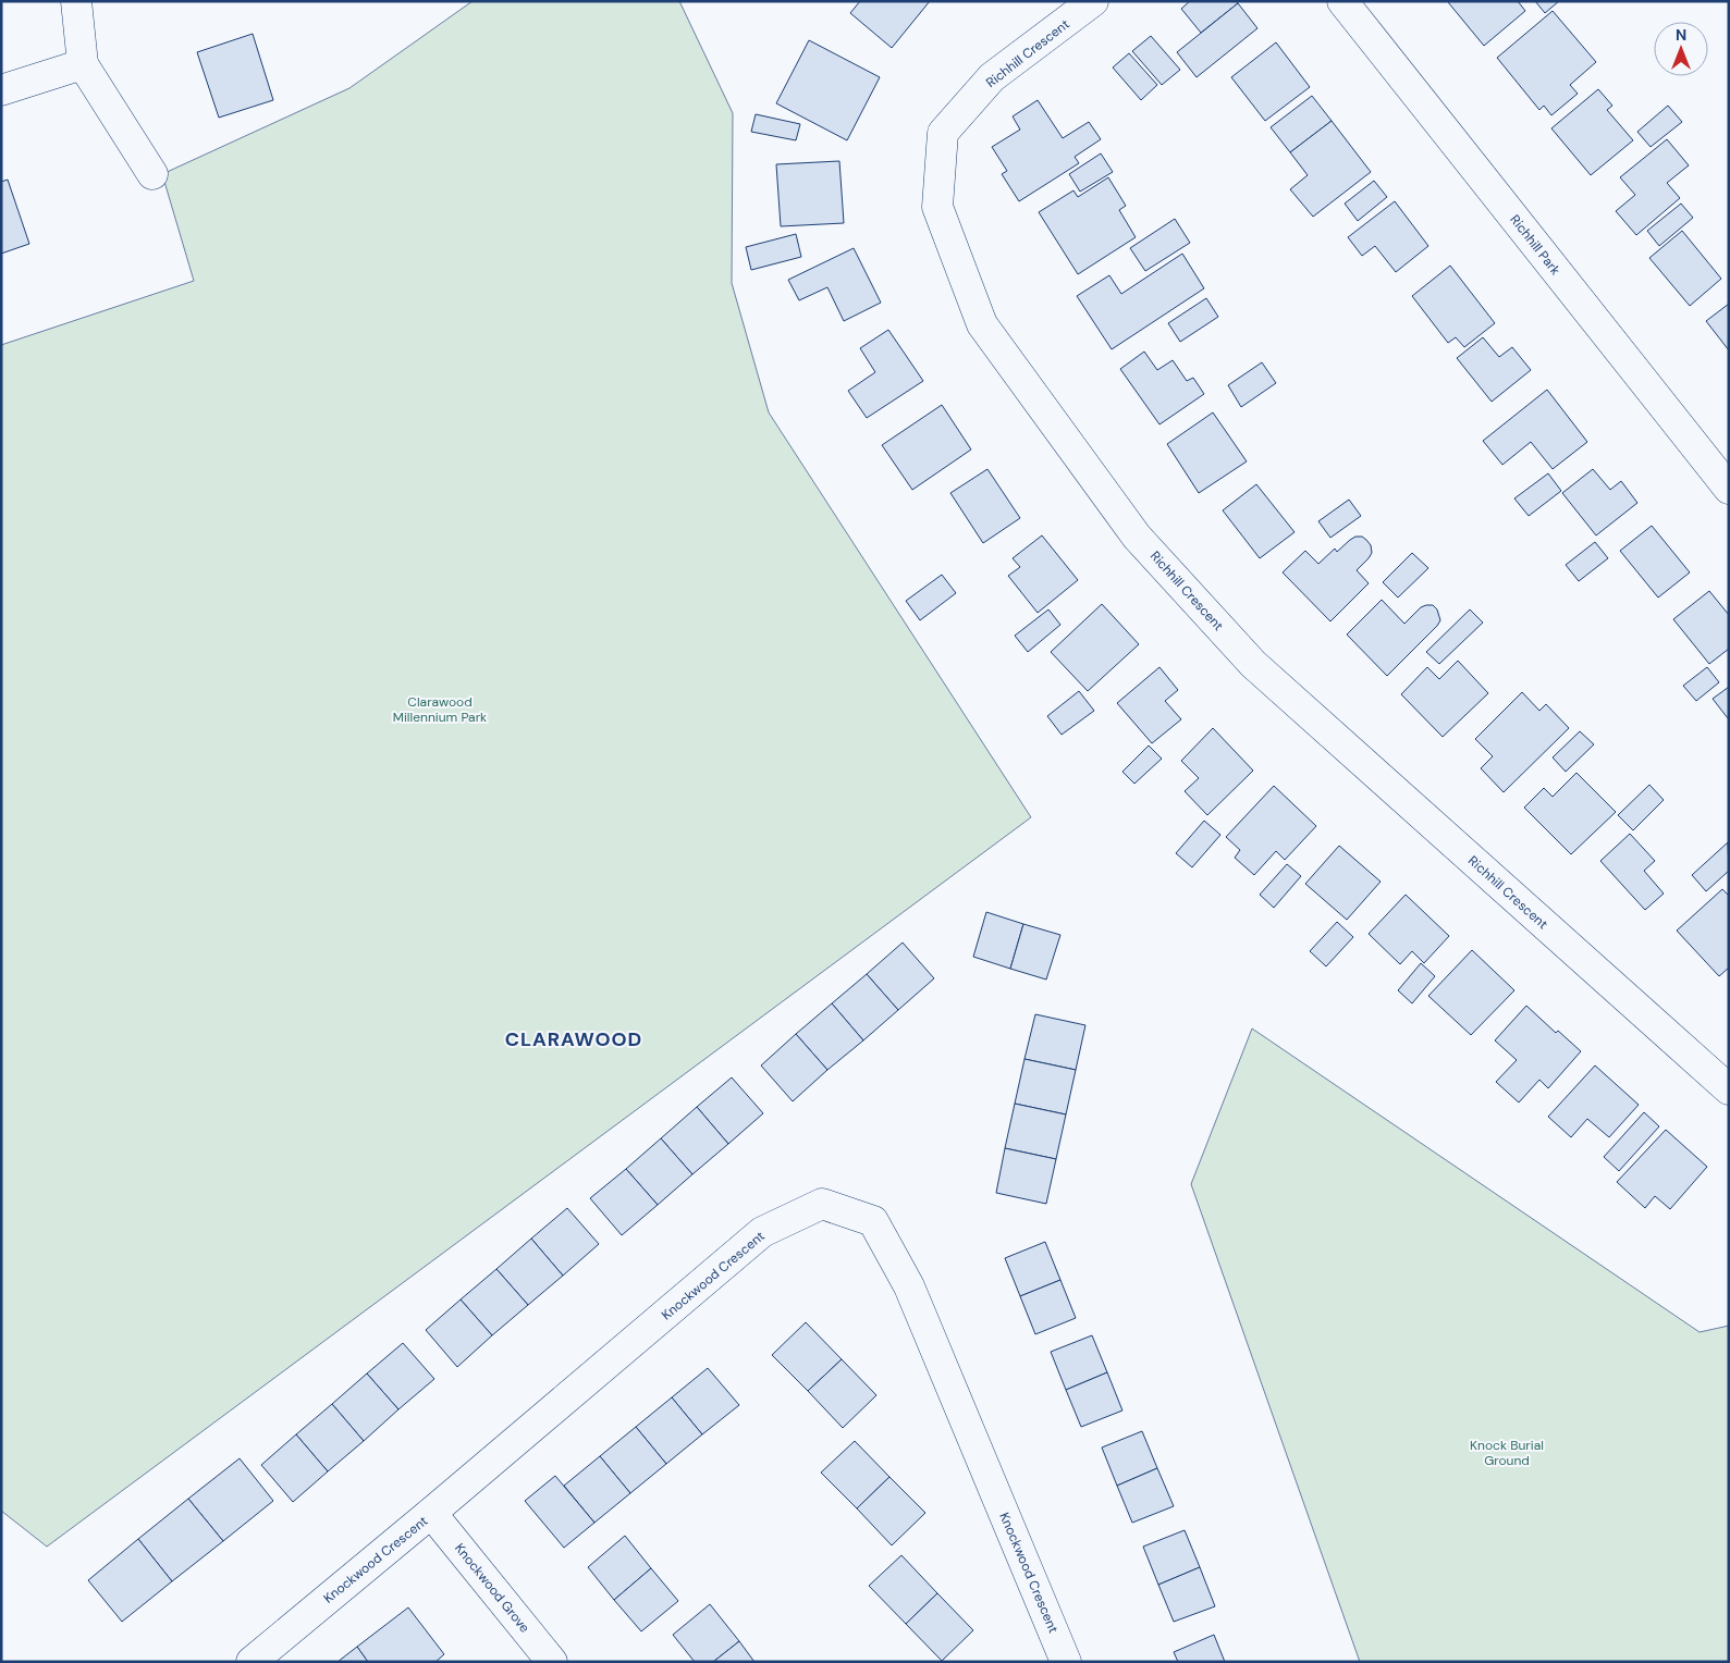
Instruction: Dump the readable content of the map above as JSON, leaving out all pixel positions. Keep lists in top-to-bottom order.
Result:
{
  "streets": {
    "street": [
      "Richhill Crescent",
      "Richhill Park",
      "Knockwood Crescent",
      "Knockwood Grove"
    ]
  },
  "crossings": [
    ["Knockwood Crescent", "Knockwood Grove"]
  ],
  "districts": ["CLARAWOOD"],
  "parks": ["Clarawood Millennium Park", "Knock Burial Ground"],
  "north": "top"
}
